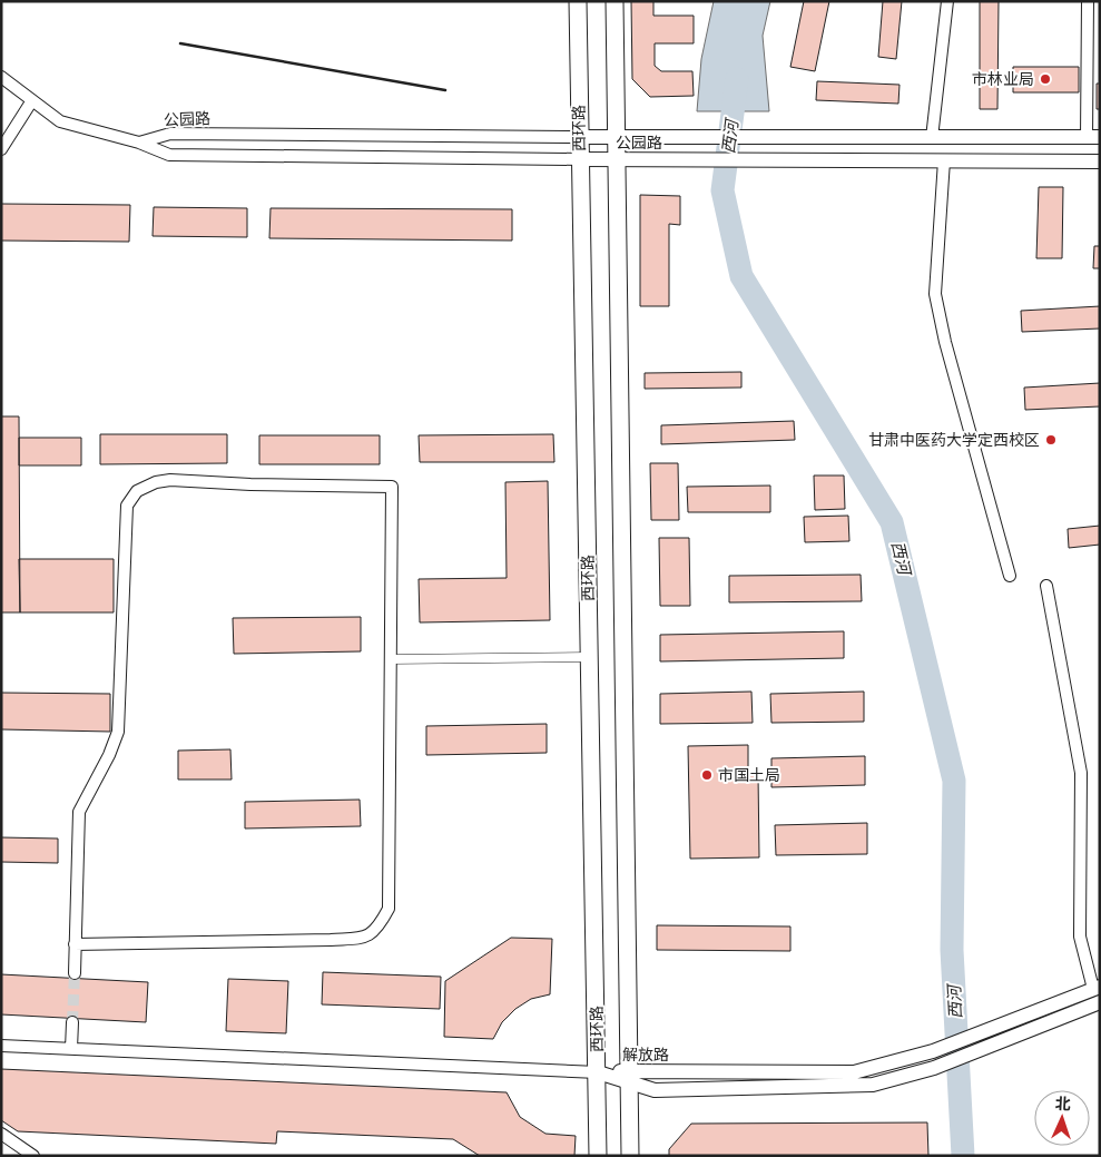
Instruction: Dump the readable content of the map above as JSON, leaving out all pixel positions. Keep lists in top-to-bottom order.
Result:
{
  "streets": {
    "main road": ["西环路"],
    "street": ["公园路", "解放路"]
  },
  "crossings": [
    ["公园路", "西环路"],
    ["西环路", "解放路"]
  ],
  "water": ["西河"],
  "places": ["市林业局", "甘肃中医药大学定西校区", "市国土局"],
  "north": "top"
}
